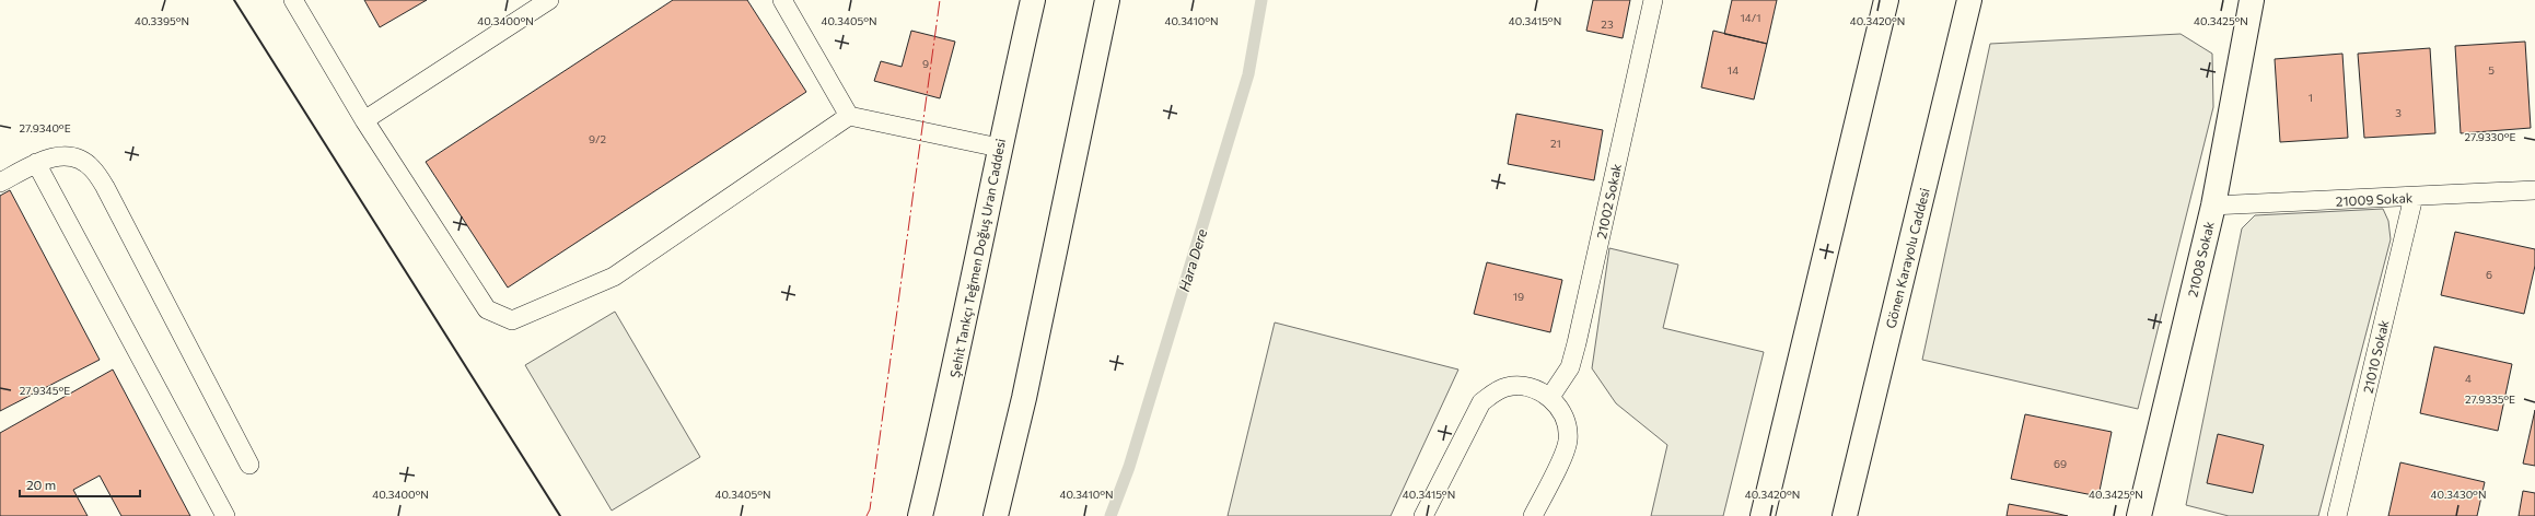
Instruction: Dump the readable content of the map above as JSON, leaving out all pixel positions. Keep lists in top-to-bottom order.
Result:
{
  "streets": {
    "main road": ["Şehit Tankçı Teğmen Doğuş Uran Caddesi", "Gönen Karayolu Caddesi", "21008 Sokak"],
    "lane": ["21009 Sokak", "21002 Sokak", "21010 Sokak"]
  },
  "crossings": [
    ["21009 Sokak", "21008 Sokak"],
    ["21009 Sokak", "21010 Sokak"]
  ],
  "water": ["Hara Dere"],
  "house_numbers": [
    "14/1",
    "23",
    "9",
    "14",
    "5",
    "1",
    "3",
    "9/2",
    "21",
    "6",
    "19",
    "4",
    "69"
  ],
  "scale_bar": "20 m",
  "coordinates": [
    "40.3395°N",
    "40.3400°N",
    "40.3405°N",
    "40.3410°N",
    "40.3415°N",
    "40.3420°N",
    "40.3425°N",
    "27.9340°E",
    "27.9330°E",
    "27.9345°E",
    "27.9335°E",
    "40.3430°N"
  ]
}
